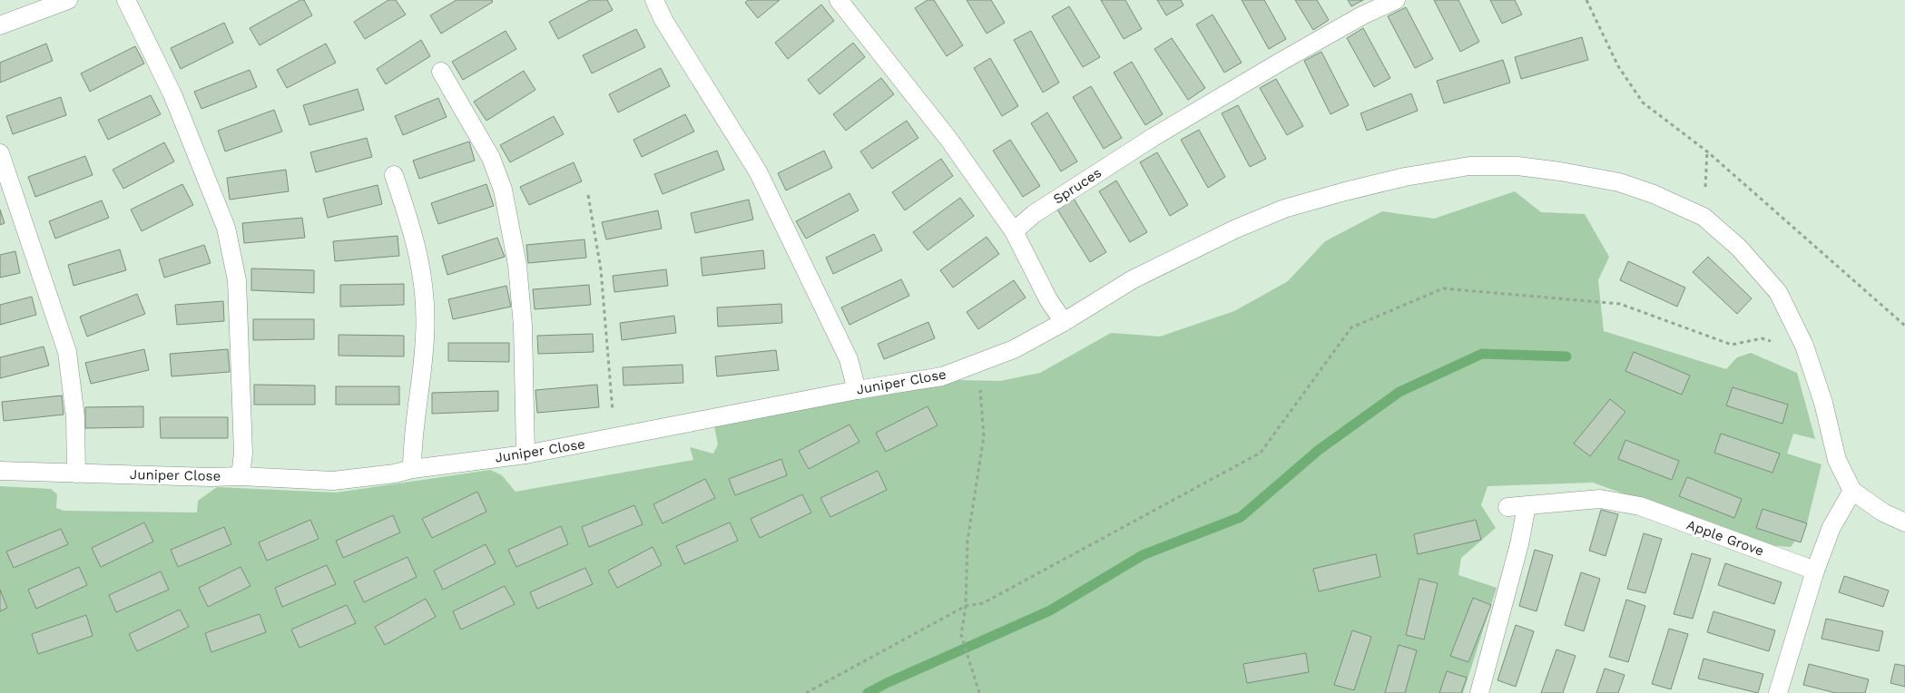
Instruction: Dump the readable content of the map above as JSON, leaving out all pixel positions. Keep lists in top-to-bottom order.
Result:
{
  "streets": {
    "lane": ["Spruces", "Juniper Close", "Apple Grove"]
  }
}
